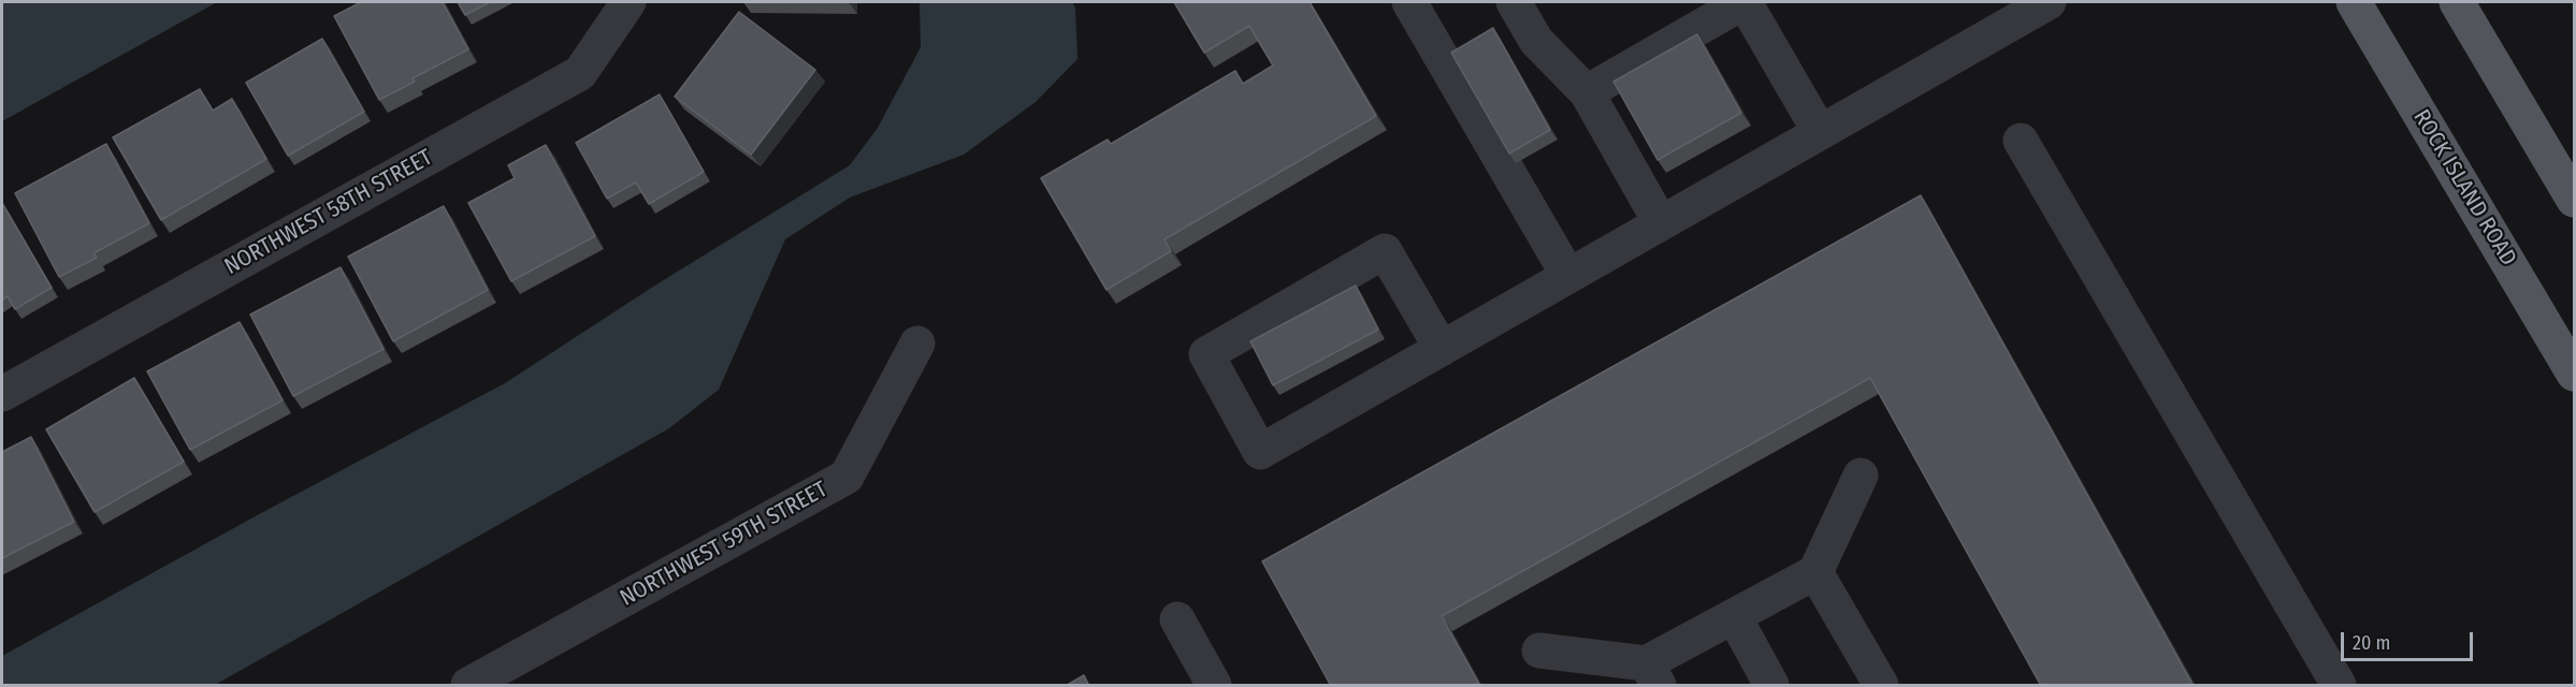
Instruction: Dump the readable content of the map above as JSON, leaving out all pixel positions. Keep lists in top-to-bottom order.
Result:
{
  "streets": {
    "main road": ["ROCK ISLAND ROAD"],
    "street": ["NORTHWEST 58TH STREET", "NORTHWEST 59TH STREET"]
  },
  "scale_bar": "20 m"
}
